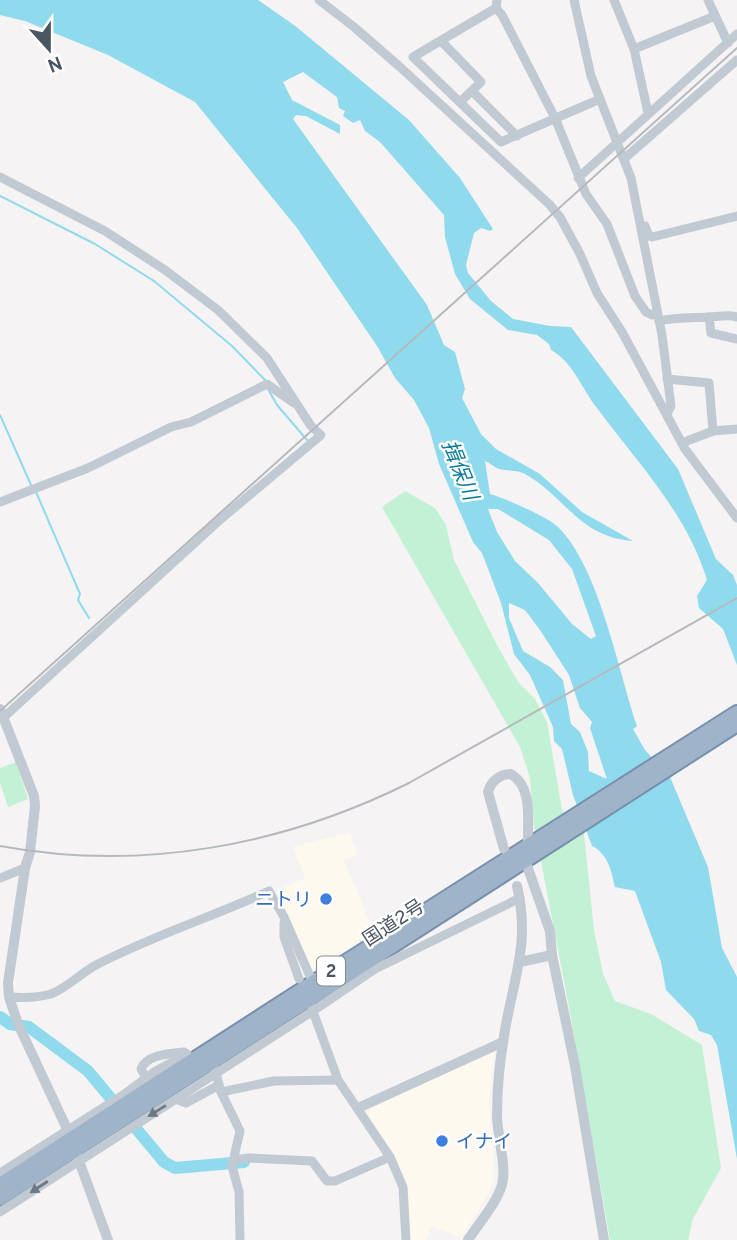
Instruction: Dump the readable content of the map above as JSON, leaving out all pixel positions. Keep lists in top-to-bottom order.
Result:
{
  "streets": {
    "highway": ["国道2号", "2"]
  },
  "water": ["揖保川"],
  "places": ["ニトリ", "イナイ"],
  "north": "bottom"
}
